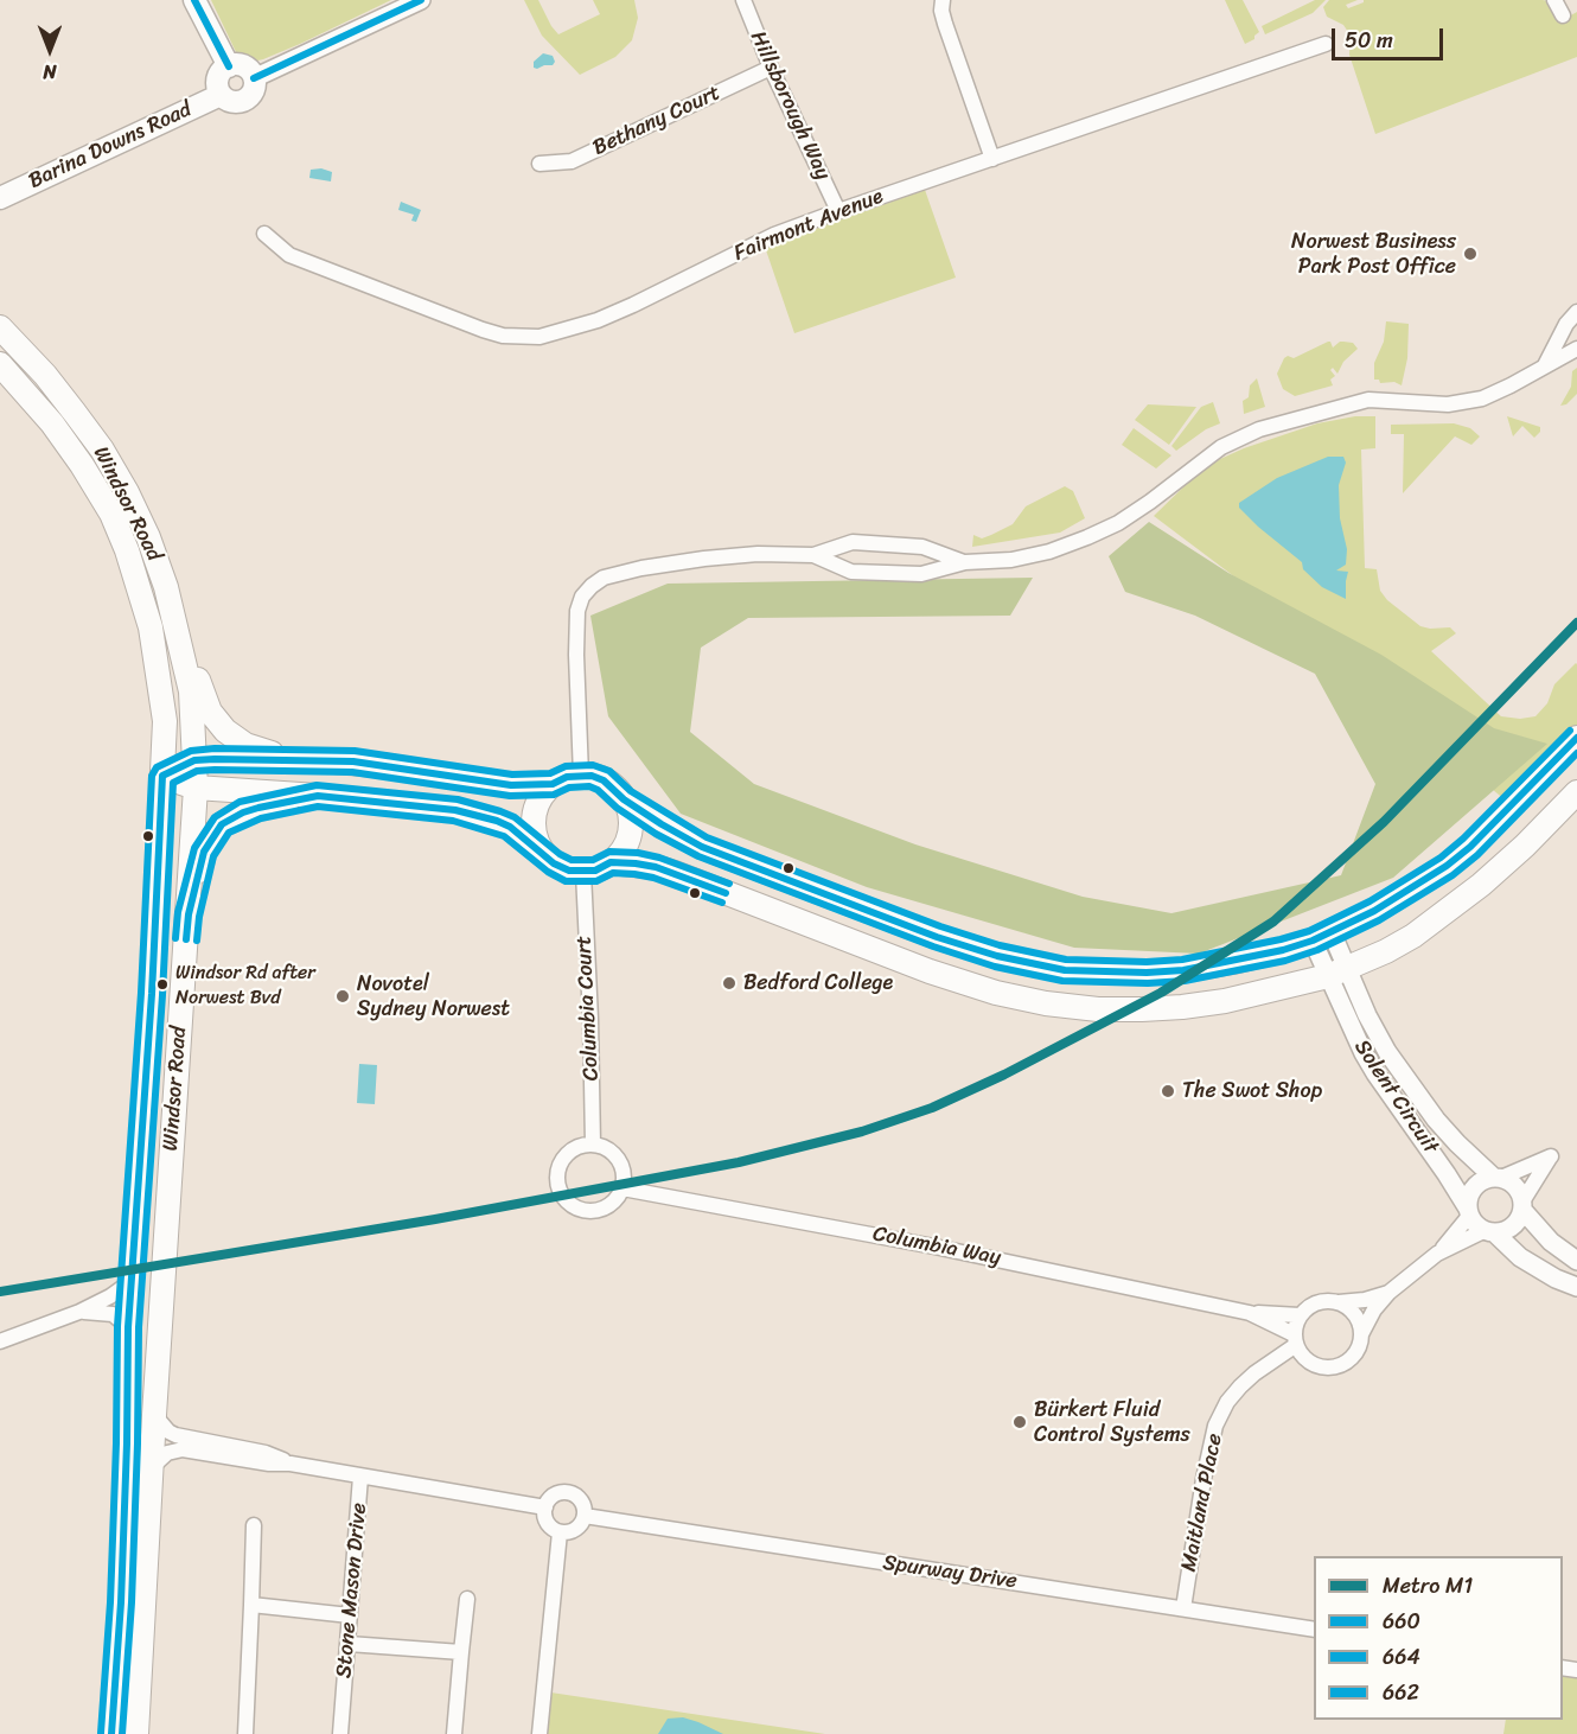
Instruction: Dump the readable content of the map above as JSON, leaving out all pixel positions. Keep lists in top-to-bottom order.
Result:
{
  "streets": {
    "main road": ["Barina Downs Road", "Windsor Road"],
    "street": [
      "Hillsborough Way",
      "Bethany Court",
      "Fairmont Avenue",
      "Columbia Court",
      "Solent Circuit",
      "Columbia Way",
      "Maitland Place",
      "Spurway Drive",
      "Stone Mason Drive"
    ]
  },
  "crossings": [
    ["Hillsborough Way", "Bethany Court"],
    ["Hillsborough Way", "Fairmont Avenue"],
    ["Windsor Road", "Stone Mason Drive"],
    ["Columbia Court", "Columbia Way"],
    ["Columbia Way", "Maitland Place"],
    ["Maitland Place", "Spurway Drive"]
  ],
  "places": [
    "Norwest Business Park Post Office",
    "Bedford College",
    "Windsor Rd after Norwest Bvd",
    "Novotel Sydney Norwest",
    "The Swot Shop",
    "Bürkert Fluid Control Systems"
  ],
  "lines": [
    "transit line 660",
    "metro line M1",
    "transit line 662",
    "transit line 664"
  ],
  "legend": [
    "Metro M1",
    "660",
    "664",
    "662"
  ],
  "scale_bar": "50 m",
  "north": "bottom"
}
